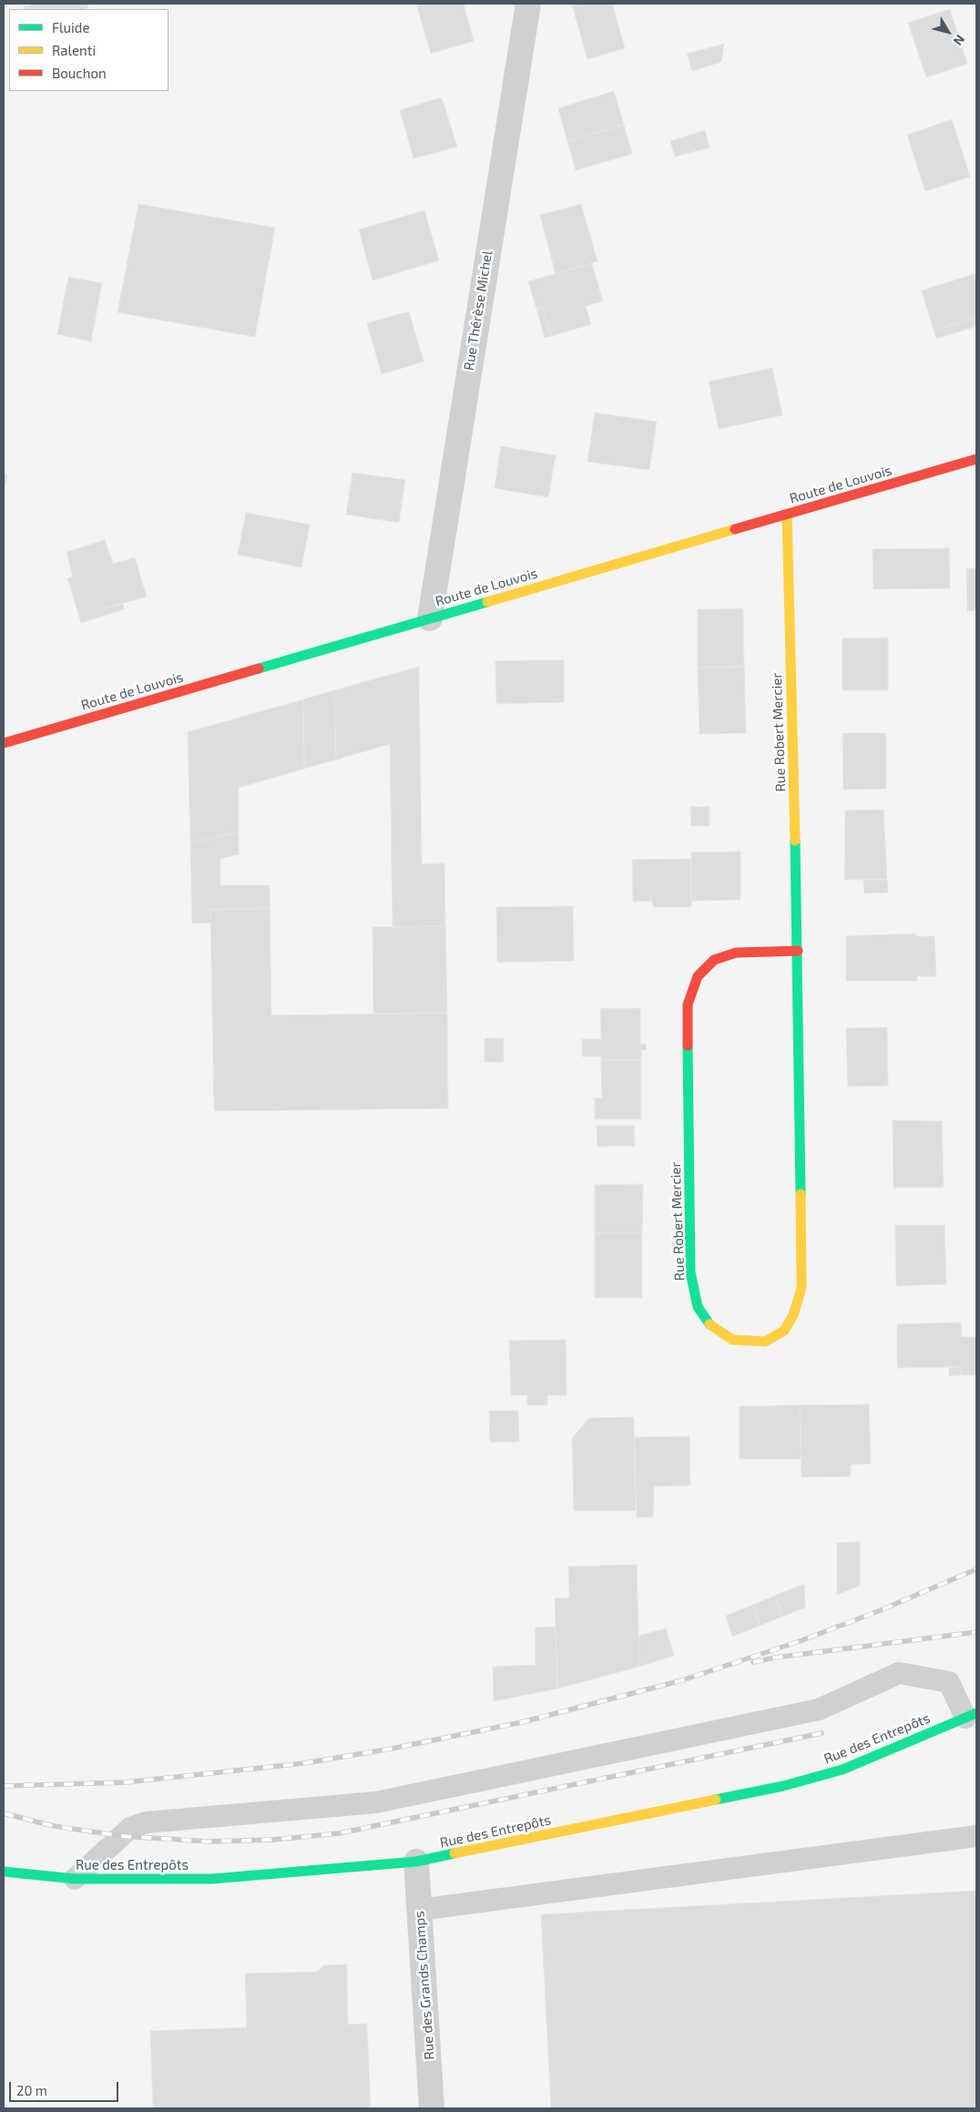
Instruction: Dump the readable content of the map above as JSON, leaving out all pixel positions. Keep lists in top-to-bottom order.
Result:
{
  "streets": {
    "street": [
      "Rue Thérèse Michel",
      "Route de Louvois",
      "Rue Robert Mercier",
      "Rue des Entrepôts",
      "Rue des Grands Champs"
    ]
  },
  "crossings": [
    ["Rue Thérèse Michel", "Route de Louvois"],
    ["Route de Louvois", "Rue Robert Mercier"],
    ["Rue des Entrepôts", "Rue des Grands Champs"]
  ],
  "legend": ["Fluide", "Ralenti", "Bouchon"],
  "scale_bar": "20 m",
  "north": "bottom right"
}
